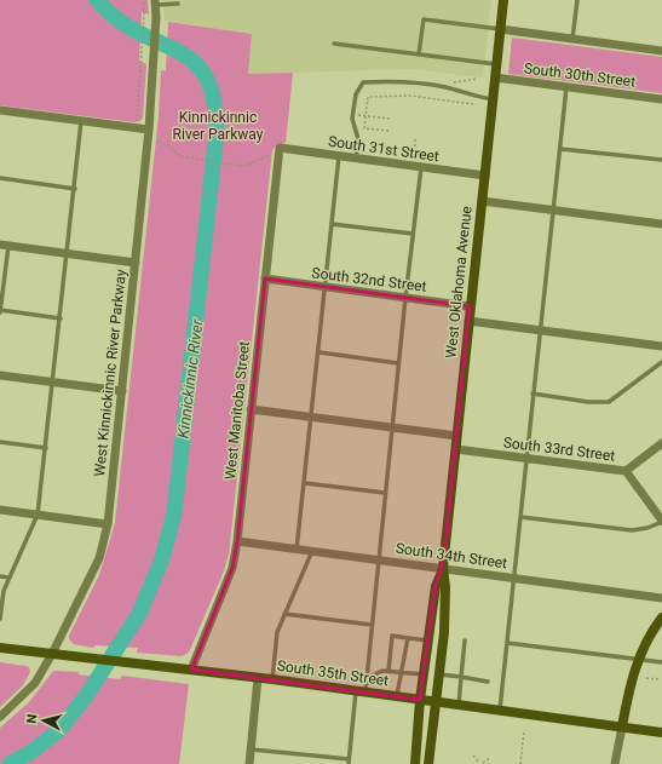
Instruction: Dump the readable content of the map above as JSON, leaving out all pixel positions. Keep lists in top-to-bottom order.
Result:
{
  "streets": {
    "main road": ["West Oklahoma Avenue", "South 35th Street"],
    "street": [
      "South 30th Street",
      "South 31st Street",
      "South 32nd Street",
      "West Kinnickinnic River Parkway",
      "West Manitoba Street",
      "South 33rd Street",
      "South 34th Street"
    ]
  },
  "crossings": [
    ["South 30th Street", "West Oklahoma Avenue"],
    ["South 31st Street", "West Oklahoma Avenue"],
    ["South 31st Street", "West Manitoba Street"],
    ["South 32nd Street", "West Oklahoma Avenue"],
    ["South 32nd Street", "West Manitoba Street"],
    ["West Oklahoma Avenue", "South 33rd Street"],
    ["West Oklahoma Avenue", "South 34th Street"],
    ["West Oklahoma Avenue", "South 35th Street"],
    ["West Kinnickinnic River Parkway", "South 35th Street"],
    ["West Manitoba Street", "South 34th Street"],
    ["West Manitoba Street", "South 35th Street"]
  ],
  "water": ["Kinnickinnic River"],
  "parks": ["Kinnickinnic River Parkway"],
  "north": "left"
}
